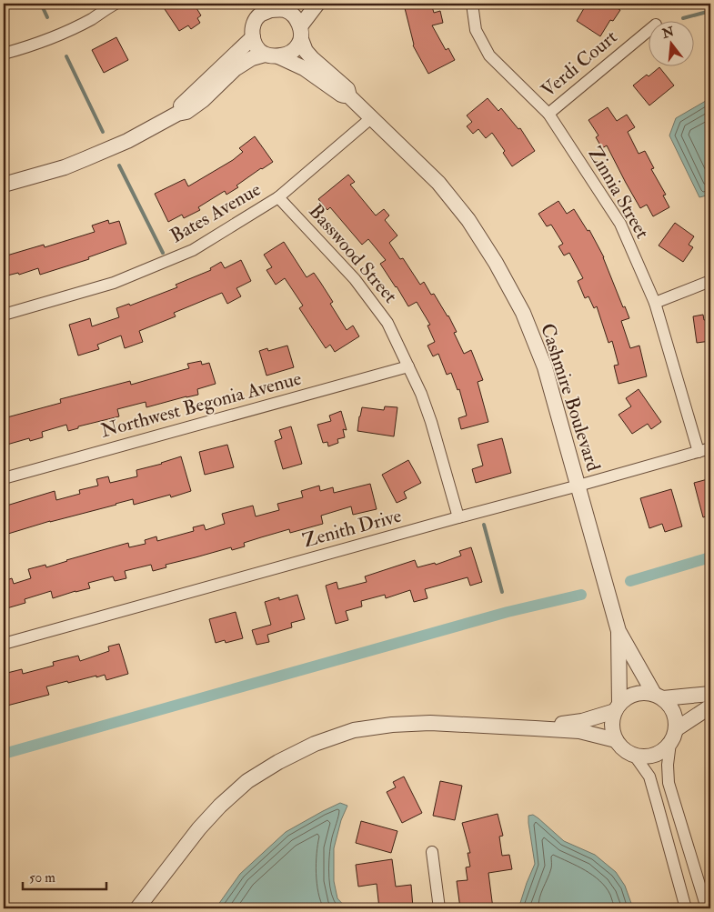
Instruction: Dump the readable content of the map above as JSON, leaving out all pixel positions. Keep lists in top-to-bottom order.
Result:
{
  "streets": {
    "street": [
      "Verdi Court",
      "Zinnia Street",
      "Bates Avenue",
      "Basswood Street",
      "Cashmire Boulevard",
      "Northwest Begonia Avenue",
      "Zenith Drive"
    ]
  },
  "crossings": [
    ["Verdi Court", "Zinnia Street"],
    ["Zinnia Street", "Zenith Drive"],
    ["Bates Avenue", "Basswood Street"],
    ["Bates Avenue", "Cashmire Boulevard"],
    ["Basswood Street", "Northwest Begonia Avenue"],
    ["Basswood Street", "Zenith Drive"],
    ["Cashmire Boulevard", "Zenith Drive"]
  ],
  "scale_bar": "50 m",
  "north": "top"
}
